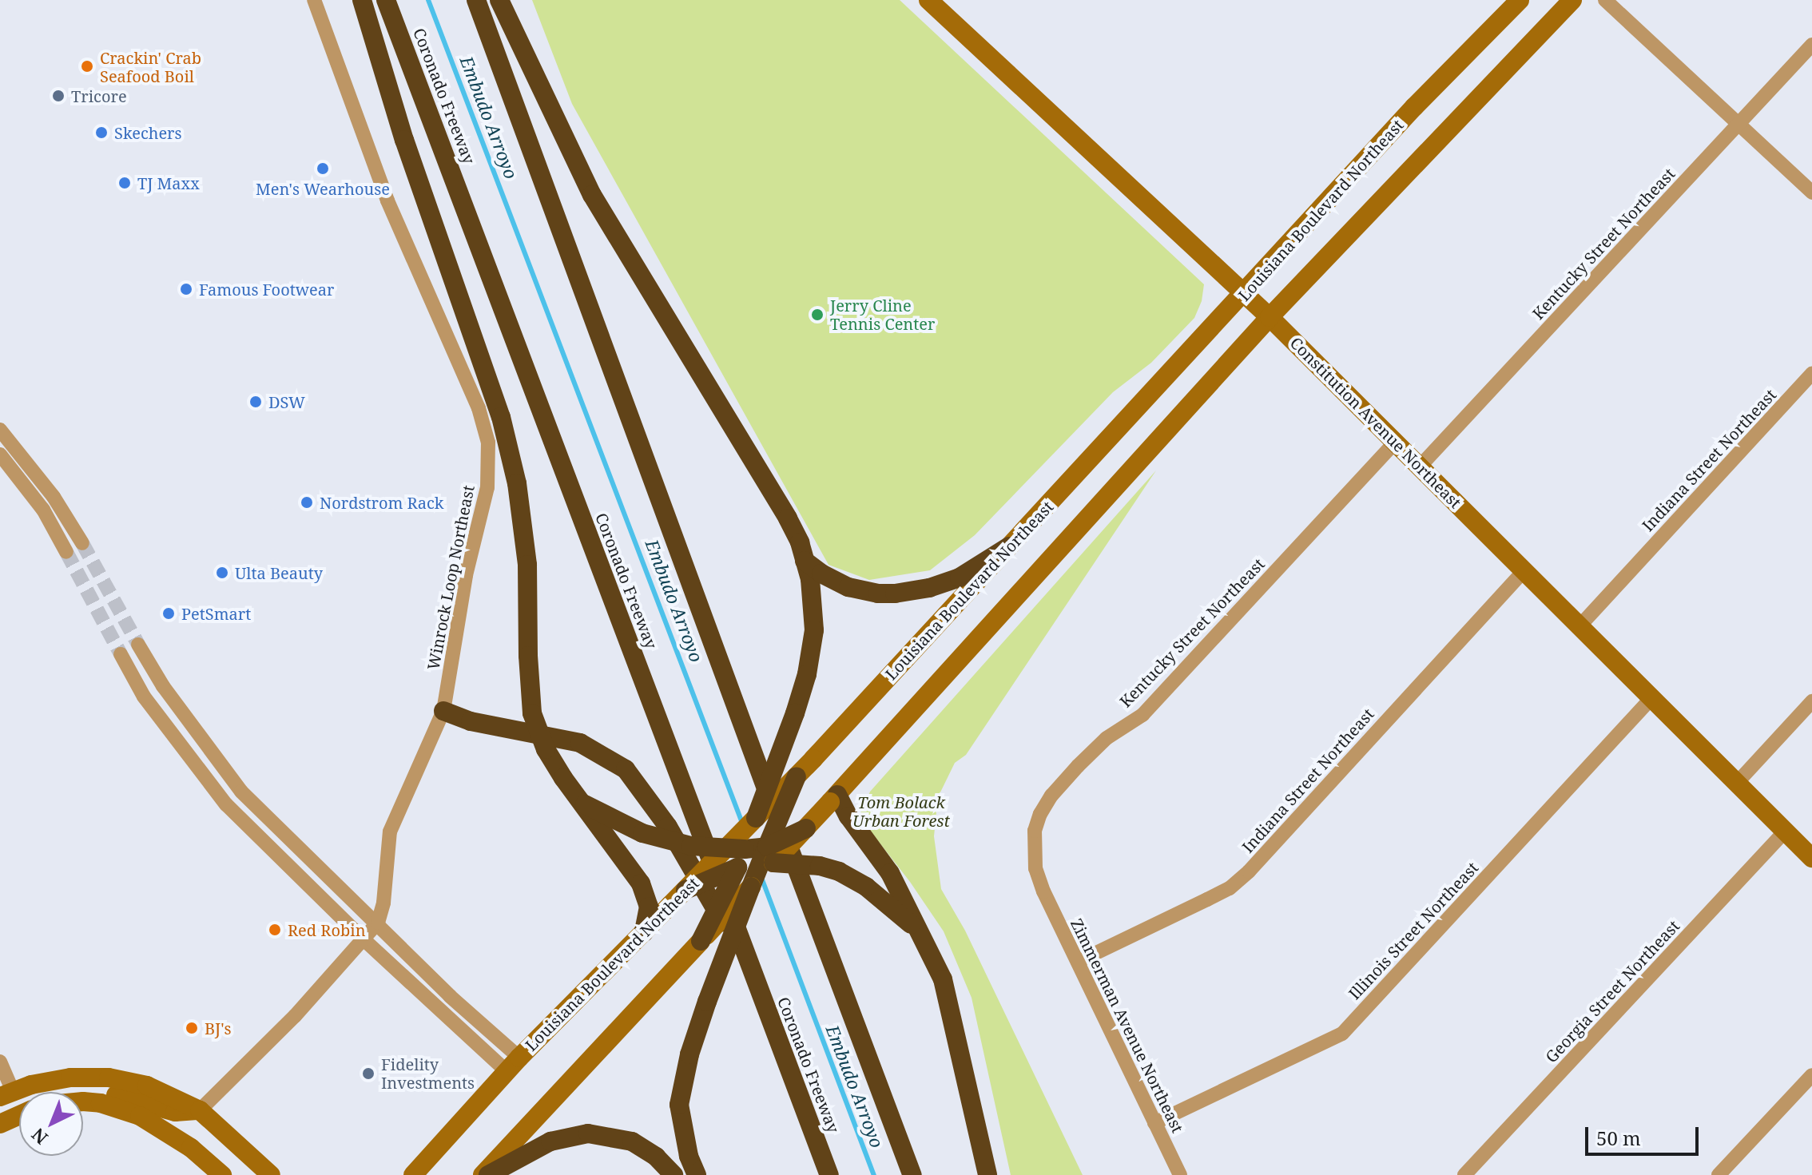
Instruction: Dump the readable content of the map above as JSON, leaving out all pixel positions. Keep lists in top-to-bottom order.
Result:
{
  "streets": {
    "highway": ["Coronado Freeway"],
    "main road": ["Louisiana Boulevard Northeast", "Constitution Avenue Northeast"],
    "street": [
      "Kentucky Street Northeast",
      "Indiana Street Northeast",
      "Winrock Loop Northeast",
      "Illinois Street Northeast",
      "Georgia Street Northeast",
      "Zimmerman Avenue Northeast"
    ]
  },
  "crossings": [
    ["Louisiana Boulevard Northeast", "Constitution Avenue Northeast"],
    ["Kentucky Street Northeast", "Constitution Avenue Northeast"],
    ["Kentucky Street Northeast", "Zimmerman Avenue Northeast"],
    ["Constitution Avenue Northeast", "Indiana Street Northeast"],
    ["Constitution Avenue Northeast", "Illinois Street Northeast"],
    ["Constitution Avenue Northeast", "Georgia Street Northeast"],
    ["Indiana Street Northeast", "Zimmerman Avenue Northeast"],
    ["Illinois Street Northeast", "Zimmerman Avenue Northeast"]
  ],
  "water": ["Embudo Arroyo"],
  "parks": ["Tom Bolack Urban Forest"],
  "places": [
    "Crackin' Crab Seafood Boil",
    "Tricore",
    "Skechers",
    "Men's Wearhouse",
    "TJ Maxx",
    "Famous Footwear",
    "Jerry Cline Tennis Center",
    "DSW",
    "Nordstrom Rack",
    "Ulta Beauty",
    "PetSmart",
    "Red Robin",
    "BJ's",
    "Fidelity Investments"
  ],
  "scale_bar": "50 m",
  "north": "bottom left"
}
